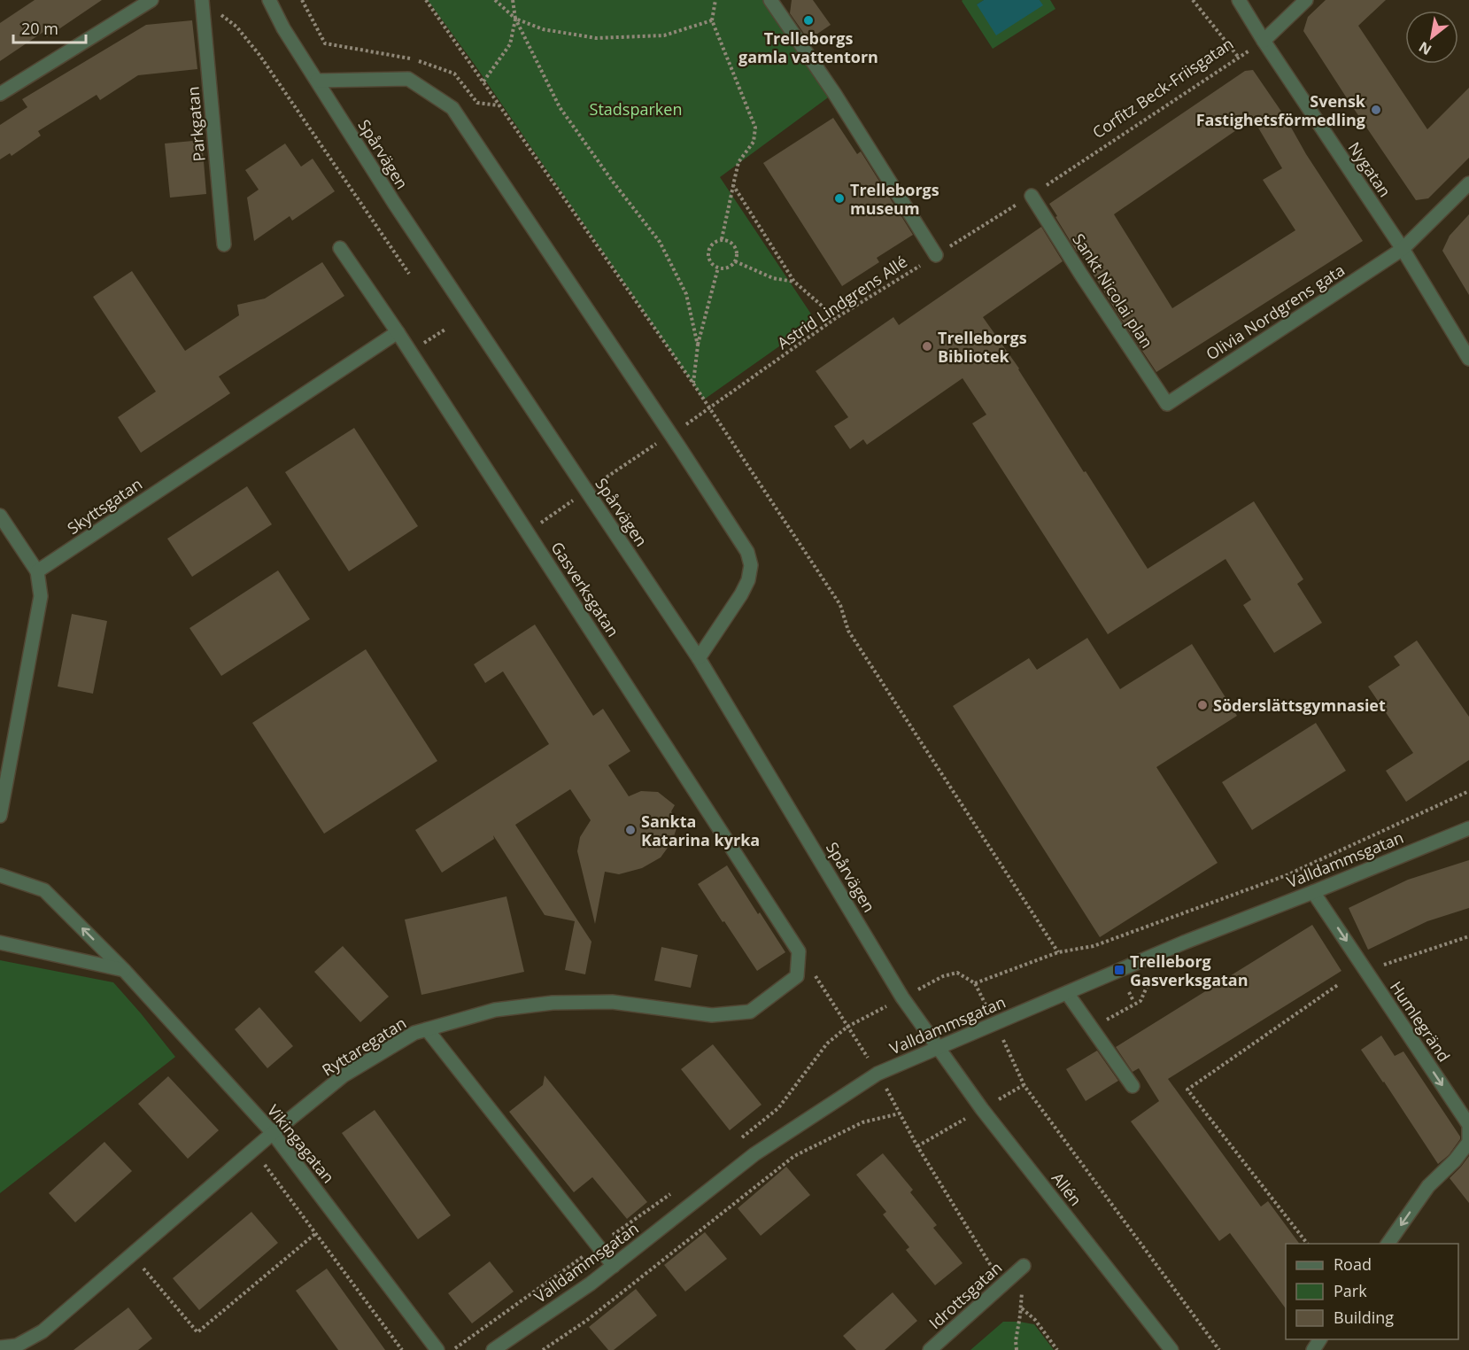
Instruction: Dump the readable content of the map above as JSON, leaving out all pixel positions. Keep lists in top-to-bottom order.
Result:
{
  "streets": {
    "street": [
      "Parkgatan",
      "Spårvägen",
      "Nygatan",
      "Sankt Nicolai plan",
      "Olivia Nordgrens gata",
      "Skyttsgatan",
      "Gasverksgatan",
      "Valldammsgatan",
      "Humlegränd",
      "Ryttaregatan",
      "Vikingagatan",
      "Allén",
      "Idrottsgatan"
    ],
    "path": ["Corfitz Beck-Friisgatan", "Astrid Lindgrens Allé"]
  },
  "crossings": [
    ["Corfitz Beck-Friisgatan", "Nygatan"],
    ["Corfitz Beck-Friisgatan", "Sankt Nicolai plan"],
    ["Corfitz Beck-Friisgatan", "Astrid Lindgrens Allé"],
    ["Spårvägen", "Valldammsgatan"],
    ["Spårvägen", "Allén"],
    ["Nygatan", "Olivia Nordgrens gata"],
    ["Sankt Nicolai plan", "Astrid Lindgrens Allé"],
    ["Sankt Nicolai plan", "Olivia Nordgrens gata"],
    ["Skyttsgatan", "Gasverksgatan"],
    ["Gasverksgatan", "Ryttaregatan"],
    ["Valldammsgatan", "Humlegränd"],
    ["Valldammsgatan", "Allén"],
    ["Ryttaregatan", "Vikingagatan"]
  ],
  "one_way": ["Humlegränd"],
  "parks": ["Stadsparken"],
  "places": {
    "other": [
      "Trelleborgs gamla vattentorn",
      "Svensk Fastighetsförmedling",
      "Trelleborgs museum",
      "Trelleborgs Bibliotek",
      "Söderslättsgymnasiet",
      "Sankta Katarina kyrka"
    ],
    "transit": ["Trelleborg Gasverksgatan"]
  },
  "legend": ["Road", "Park", "Building"],
  "scale_bar": "20 m",
  "north": "bottom left"
}
